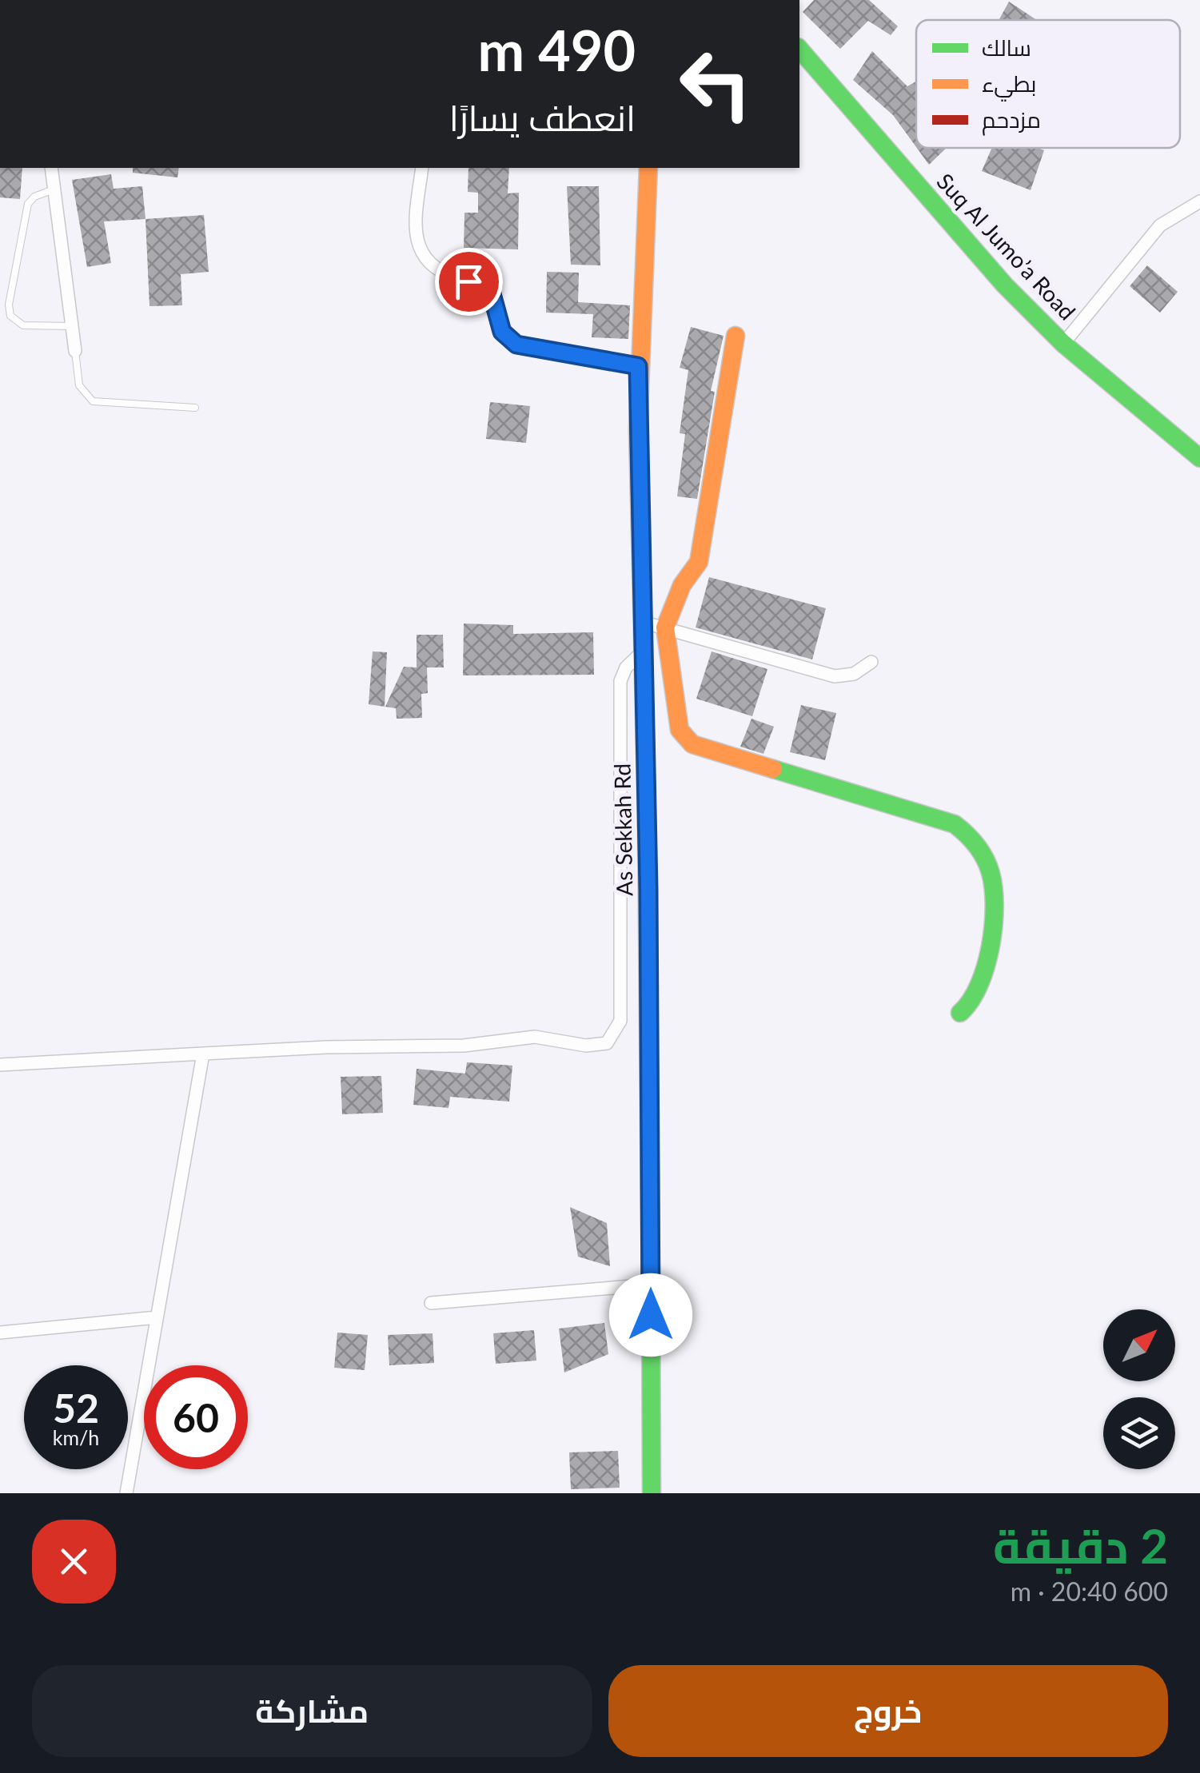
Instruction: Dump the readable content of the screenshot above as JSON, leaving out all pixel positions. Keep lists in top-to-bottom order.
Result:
{
  "streets": {
    "main road": ["Suq Al Jumo’a Road", "As Sekkah Rd"]
  },
  "legend": ["سالك", "بطيء", "مزدحم"],
  "north": "top right",
  "page": {
    "turn": ["490 m", "انعطف يسارًا"],
    "speed": "52 km/h",
    "limit": "60",
    "heading": ["2 دقيقة", "600 m · 20:40"],
    "buttons": ["خروج", "مشاركة"]
  }
}
